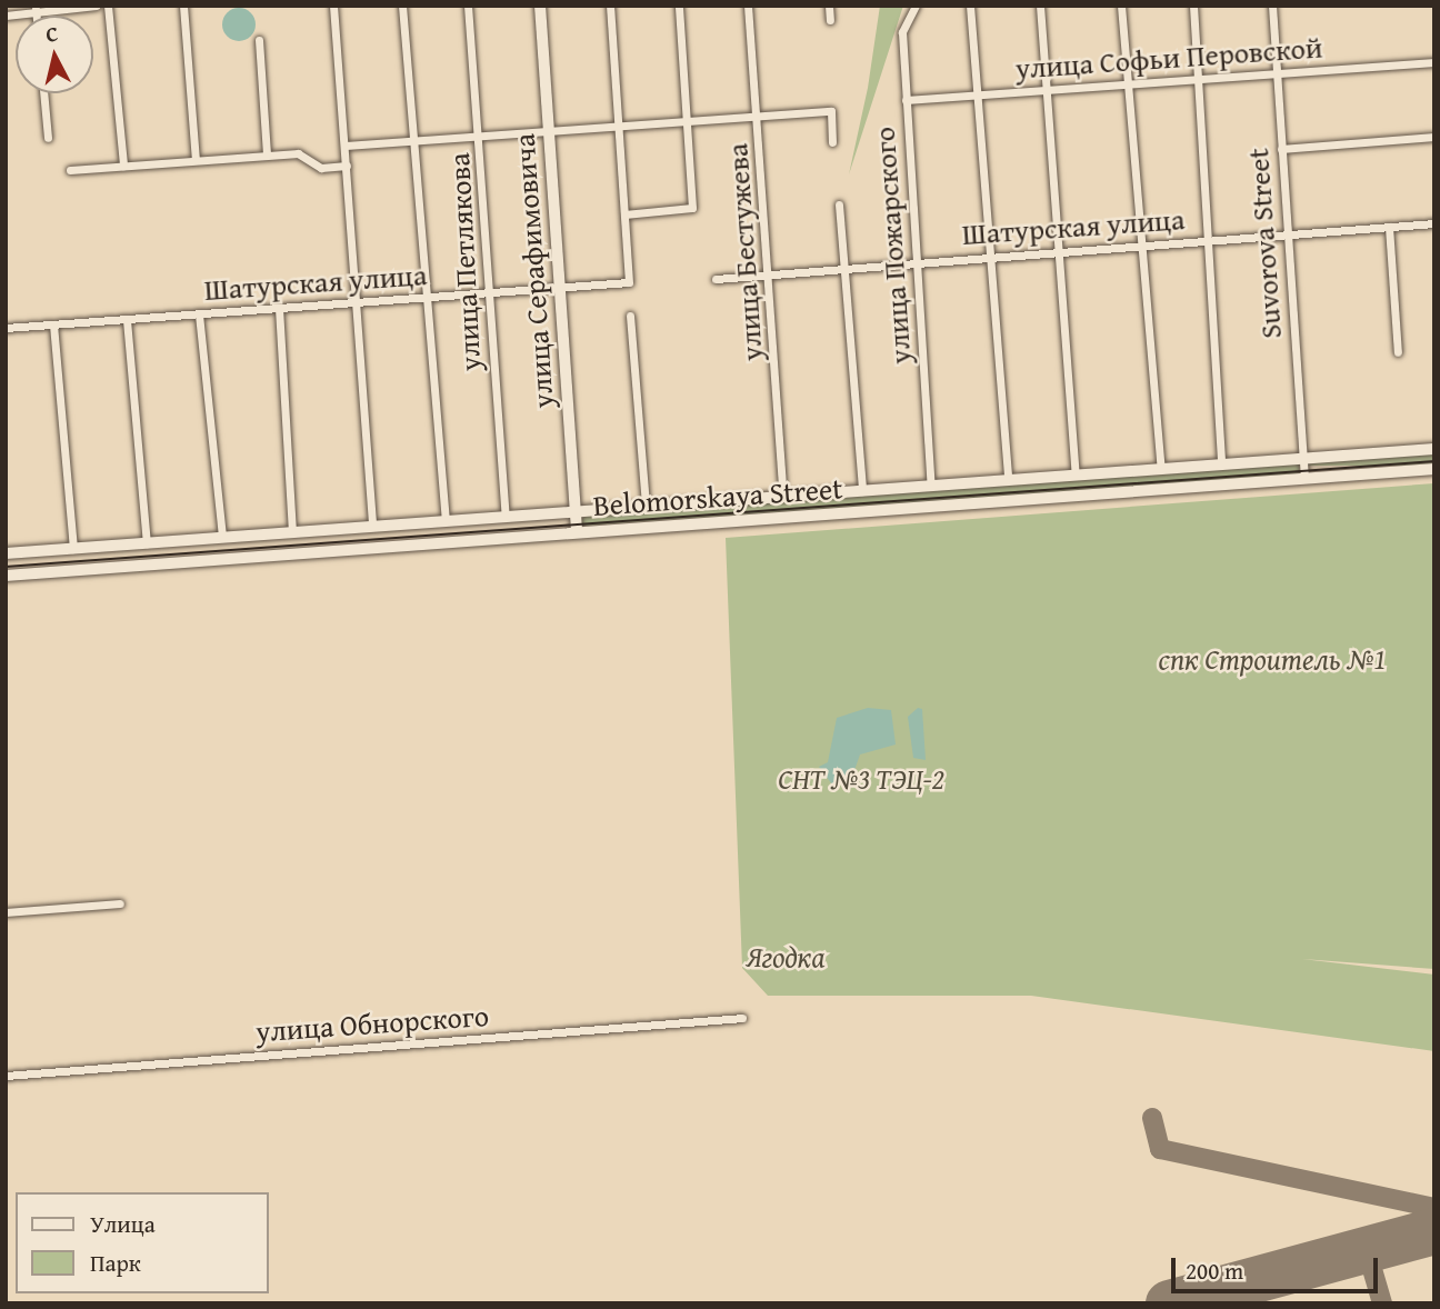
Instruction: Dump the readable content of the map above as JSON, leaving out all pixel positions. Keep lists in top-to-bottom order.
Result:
{
  "streets": {
    "main road": ["улица Серафимовича", "Belomorskaya Street"],
    "street": [
      "улица Софьи Перовской",
      "Шатурская улица",
      "Suvorova Street",
      "улица Пожарского",
      "улица Бестужева",
      "улица Петлякова",
      "улица Обнорского"
    ]
  },
  "crossings": [
    ["улица Софьи Перовской", "Suvorova Street"],
    ["улица Софьи Перовской", "улица Пожарского"],
    ["Шатурская улица", "Suvorova Street"],
    ["Шатурская улица", "улица Пожарского"],
    ["Шатурская улица", "улица Бестужева"],
    ["Шатурская улица", "улица Петлякова"],
    ["Шатурская улица", "улица Серафимовича"],
    ["Suvorova Street", "Belomorskaya Street"],
    ["улица Пожарского", "Belomorskaya Street"],
    ["улица Бестужева", "Belomorskaya Street"],
    ["улица Петлякова", "Belomorskaya Street"],
    ["улица Серафимовича", "Belomorskaya Street"]
  ],
  "parks": ["спк Строитель №1", "СНТ №3 ТЭЦ-2", "Ягодка"],
  "legend": ["Улица", "Парк"],
  "scale_bar": "200 m",
  "north": "top"
}
